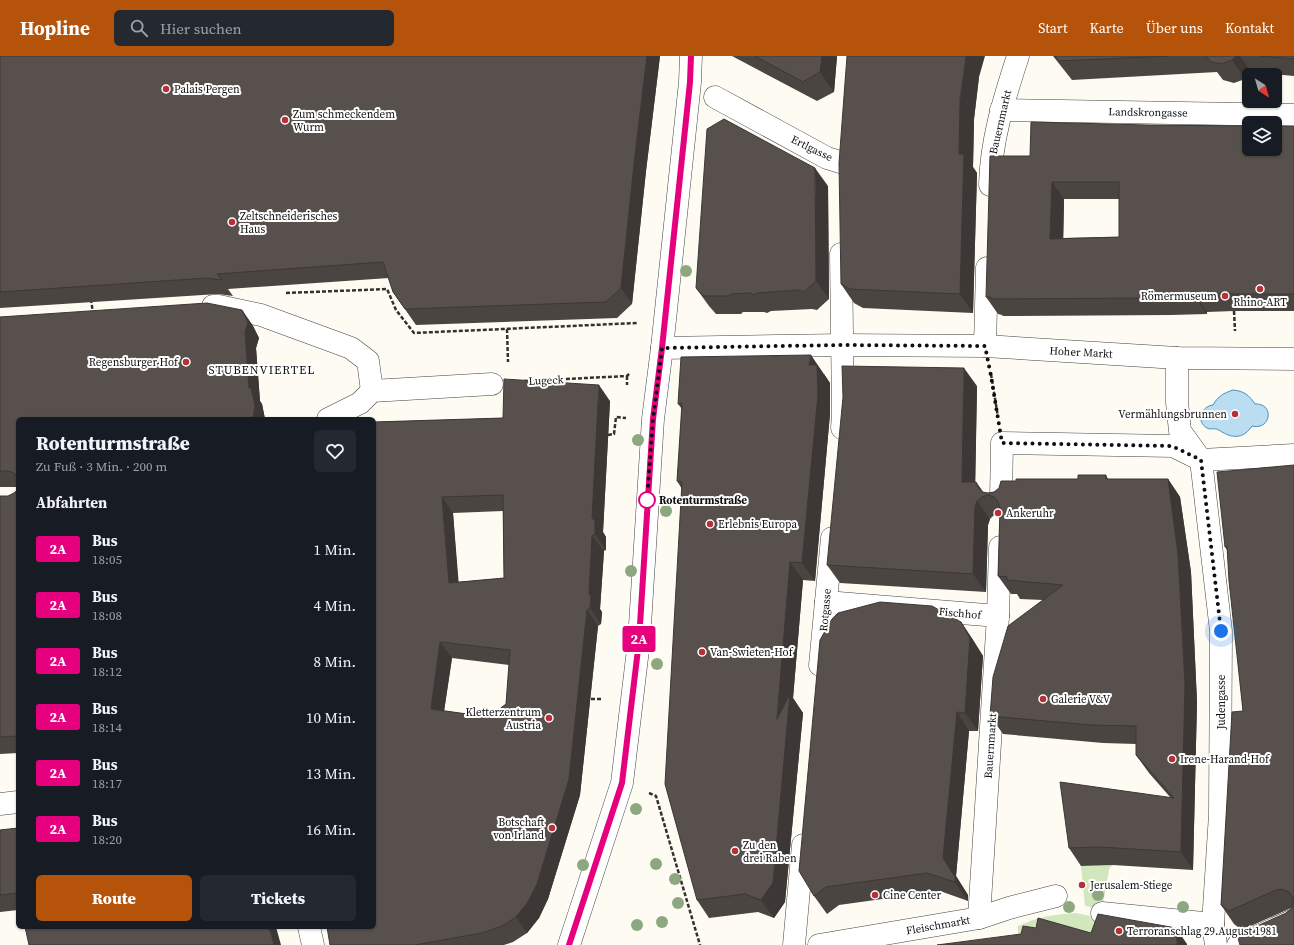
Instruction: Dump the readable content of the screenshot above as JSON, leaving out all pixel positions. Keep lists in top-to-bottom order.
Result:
{
  "streets": {
    "street": [
      "Landskrongasse",
      "Bauernmarkt",
      "Ertlgasse",
      "Hoher Markt",
      "Rotgasse",
      "Fischhof",
      "Judengasse",
      "Fleischmarkt"
    ],
    "path": ["Lugeck"]
  },
  "crossings": [
    ["Landskrongasse", "Bauernmarkt"],
    ["Bauernmarkt", "Fischhof"],
    ["Bauernmarkt", "Fleischmarkt"],
    ["Hoher Markt", "Lugeck"],
    ["Rotgasse", "Fischhof"]
  ],
  "districts": ["STUBENVIERTEL"],
  "places": [
    "Palais Pergen",
    "Zum schmeckendem Wurm",
    "Zeltschneiderisches Haus",
    "Rhino-ART",
    "Römermuseum",
    "Regensburger Hof",
    "Vermählungsbrunnen",
    "Rotenturmstraße",
    "Ankeruhr",
    "Erlebnis Europa",
    "Van-Swieten-Hof",
    "Galerie V&V",
    "Kletterzentrum Austria",
    "Irene-Harand-Hof",
    "Botschaft von Irland",
    "Zu den drei Raben",
    "Jerusalem-Stiege",
    "Cine Center",
    "Terroranschlag 29.August 1981"
  ],
  "lines": ["bus line 2A"],
  "north": "bottom right",
  "page": {
    "header": "Hopline",
    "search": "Hier suchen",
    "nav": [
      "Start",
      "Karte",
      "Über uns",
      "Kontakt"
    ],
    "on_map": "2A",
    "heading": [
      ["Rotenturmstraße", "Zu Fuß · 3 Min. · 200 m"],
      "Abfahrten"
    ],
    "list": [
      {
        "mark": "2A",
        "name": "Bus",
        "note": "18:05",
        "value": "1 Min."
      },
      {
        "mark": "2A",
        "name": "Bus",
        "note": "18:08",
        "value": "4 Min."
      },
      {
        "mark": "2A",
        "name": "Bus",
        "note": "18:12",
        "value": "8 Min."
      },
      {
        "mark": "2A",
        "name": "Bus",
        "note": "18:14",
        "value": "10 Min."
      },
      {
        "mark": "2A",
        "name": "Bus",
        "note": "18:17",
        "value": "13 Min."
      },
      {
        "mark": "2A",
        "name": "Bus",
        "note": "18:20",
        "value": "16 Min."
      }
    ],
    "buttons": ["Route", "Tickets"]
  }
}
